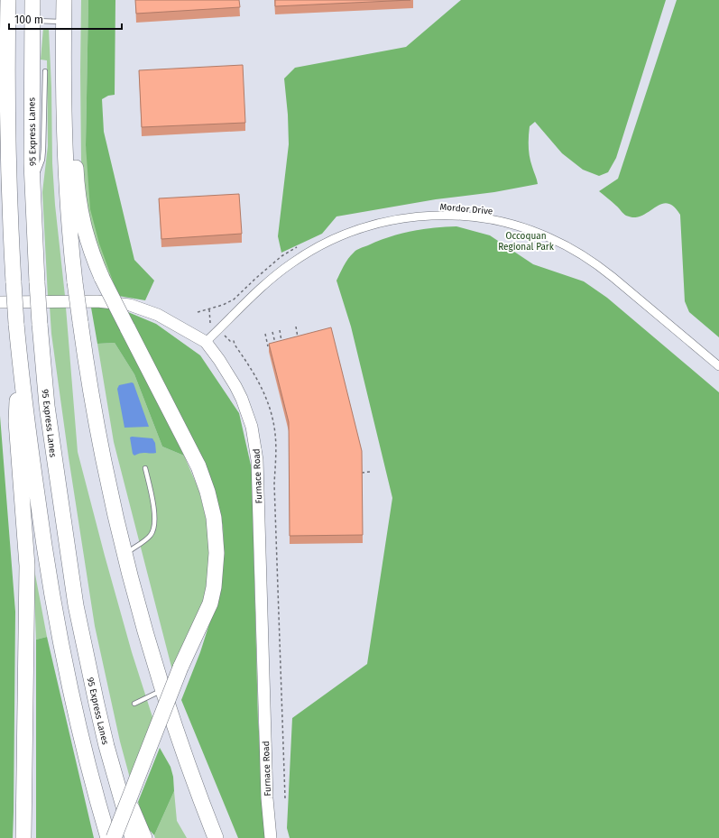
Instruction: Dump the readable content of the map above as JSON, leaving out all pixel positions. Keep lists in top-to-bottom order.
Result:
{
  "streets": {
    "highway": ["95 Express Lanes"],
    "main road": ["Furnace Road"],
    "street": ["Mordor Drive"]
  },
  "crossings": [
    ["Mordor Drive", "Furnace Road"]
  ],
  "parks": ["Occoquan Regional Park"],
  "scale_bar": "100 m"
}
